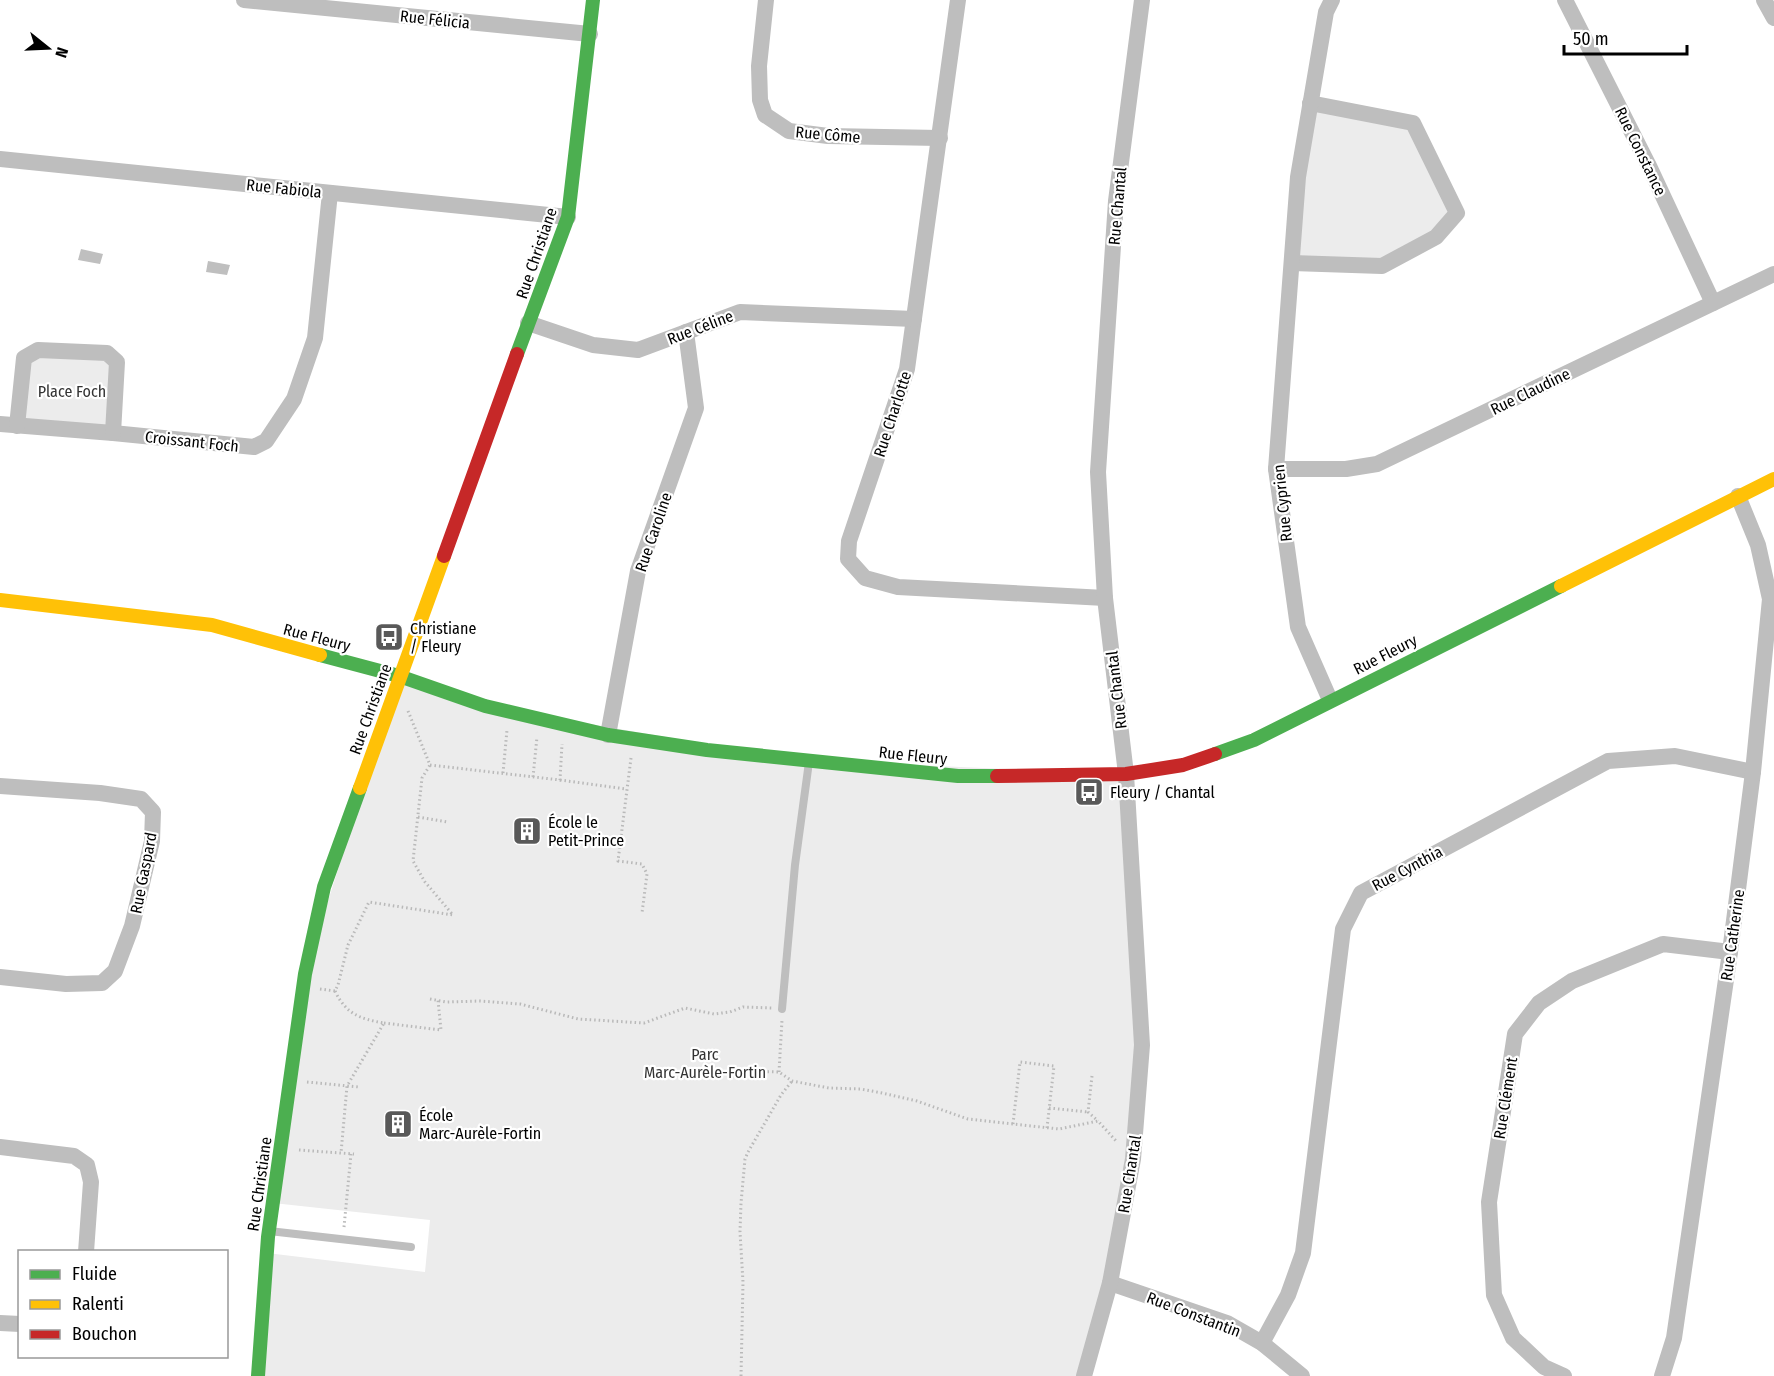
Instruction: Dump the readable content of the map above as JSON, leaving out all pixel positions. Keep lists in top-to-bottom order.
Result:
{
  "streets": {
    "street": [
      "Rue Félicia",
      "Rue Côme",
      "Rue Constance",
      "Rue Fabiola",
      "Rue Chantal",
      "Rue Christiane",
      "Rue Céline",
      "Rue Claudine",
      "Rue Charlotte",
      "Croissant Foch",
      "Rue Cyprien",
      "Rue Caroline",
      "Rue Fleury",
      "Rue Cynthia",
      "Rue Gaspard",
      "Rue Catherine",
      "Rue Clément",
      "Rue Constantin"
    ]
  },
  "crossings": [
    ["Rue Félicia", "Rue Christiane"],
    ["Rue Côme", "Rue Charlotte"],
    ["Rue Constance", "Rue Claudine"],
    ["Rue Fabiola", "Rue Christiane"],
    ["Rue Fabiola", "Croissant Foch"],
    ["Rue Chantal", "Rue Charlotte"],
    ["Rue Chantal", "Rue Fleury"],
    ["Rue Chantal", "Rue Constantin"],
    ["Rue Christiane", "Rue Céline"],
    ["Rue Christiane", "Rue Fleury"],
    ["Rue Céline", "Rue Charlotte"],
    ["Rue Céline", "Rue Caroline"],
    ["Rue Claudine", "Rue Cyprien"],
    ["Rue Cyprien", "Rue Fleury"],
    ["Rue Caroline", "Rue Fleury"],
    ["Rue Fleury", "Rue Catherine"],
    ["Rue Cynthia", "Rue Catherine"],
    ["Rue Cynthia", "Rue Constantin"],
    ["Rue Catherine", "Rue Clément"]
  ],
  "parks": ["Place Foch", "Parc Marc-Aurèle-Fortin"],
  "places": {
    "bus stop": ["Christiane / Fleury", "Fleury / Chantal"],
    "building": ["École le Petit-Prince", "École Marc-Aurèle-Fortin"]
  },
  "legend": ["Fluide", "Ralenti", "Bouchon"],
  "scale_bar": "50 m",
  "north": "right"
}
